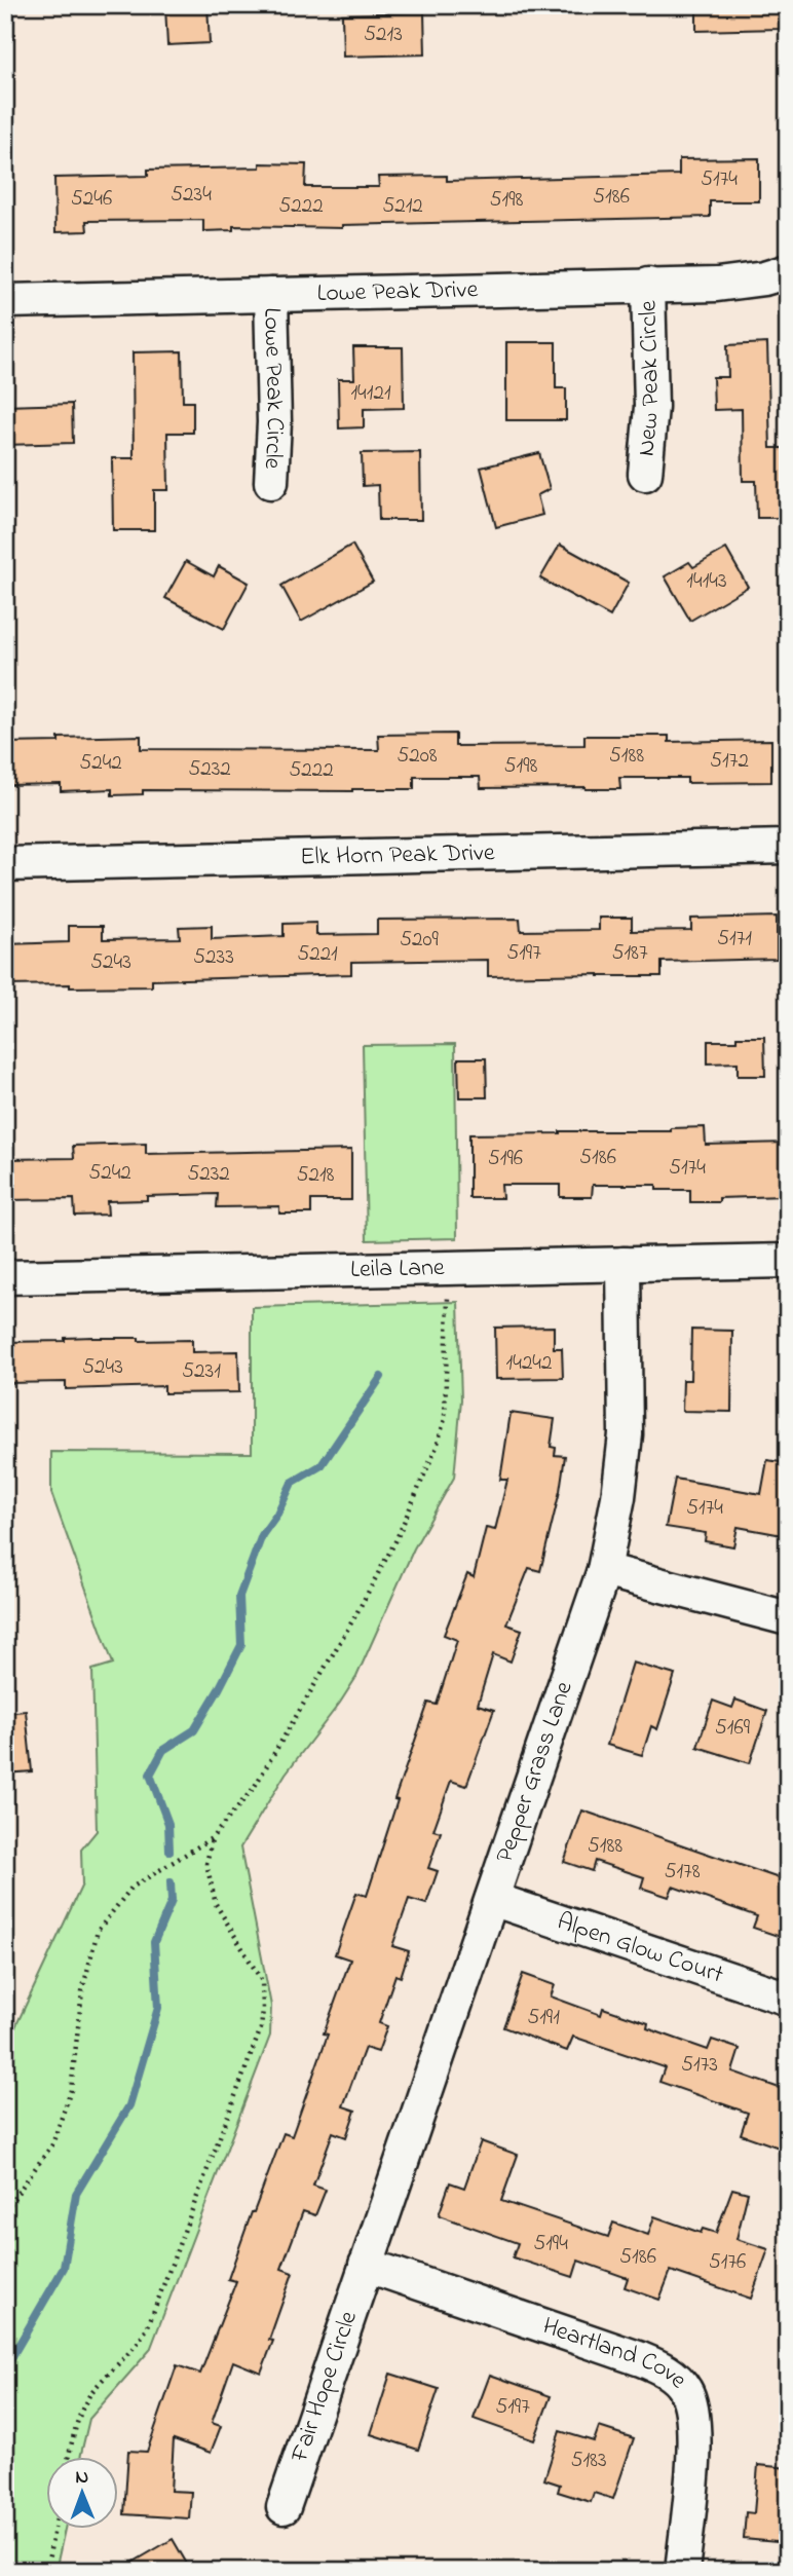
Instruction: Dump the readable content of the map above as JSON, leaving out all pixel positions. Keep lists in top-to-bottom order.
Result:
{
  "streets": {
    "street": [
      "Lowe Peak Drive",
      "New Peak Circle",
      "Lowe Peak Circle",
      "Elk Horn Peak Drive",
      "Leila Lane",
      "Pepper Grass Lane",
      "Alpen Glow Court",
      "Heartland Cove",
      "Fair Hope Circle"
    ]
  },
  "crossings": [
    ["Lowe Peak Drive", "New Peak Circle"],
    ["Lowe Peak Drive", "Lowe Peak Circle"],
    ["Leila Lane", "Pepper Grass Lane"],
    ["Pepper Grass Lane", "Alpen Glow Court"],
    ["Pepper Grass Lane", "Heartland Cove"],
    ["Pepper Grass Lane", "Fair Hope Circle"],
    ["Heartland Cove", "Fair Hope Circle"]
  ],
  "house_numbers": [
    "5213",
    "5174",
    "5234",
    "5186",
    "5246",
    "5198",
    "5222",
    "5212",
    "14121",
    "14143",
    "5208",
    "5188",
    "5172",
    "5242",
    "5198",
    "5232",
    "5222",
    "5171",
    "5209",
    "5197",
    "5187",
    "5221",
    "5233",
    "5243",
    "5186",
    "5196",
    "5174",
    "5242",
    "5232",
    "5218",
    "14242",
    "5243",
    "5231",
    "5174",
    "5169",
    "5188",
    "5178",
    "5191",
    "5173",
    "5194",
    "5186",
    "5176",
    "5197",
    "5183"
  ],
  "north": "top"
}
